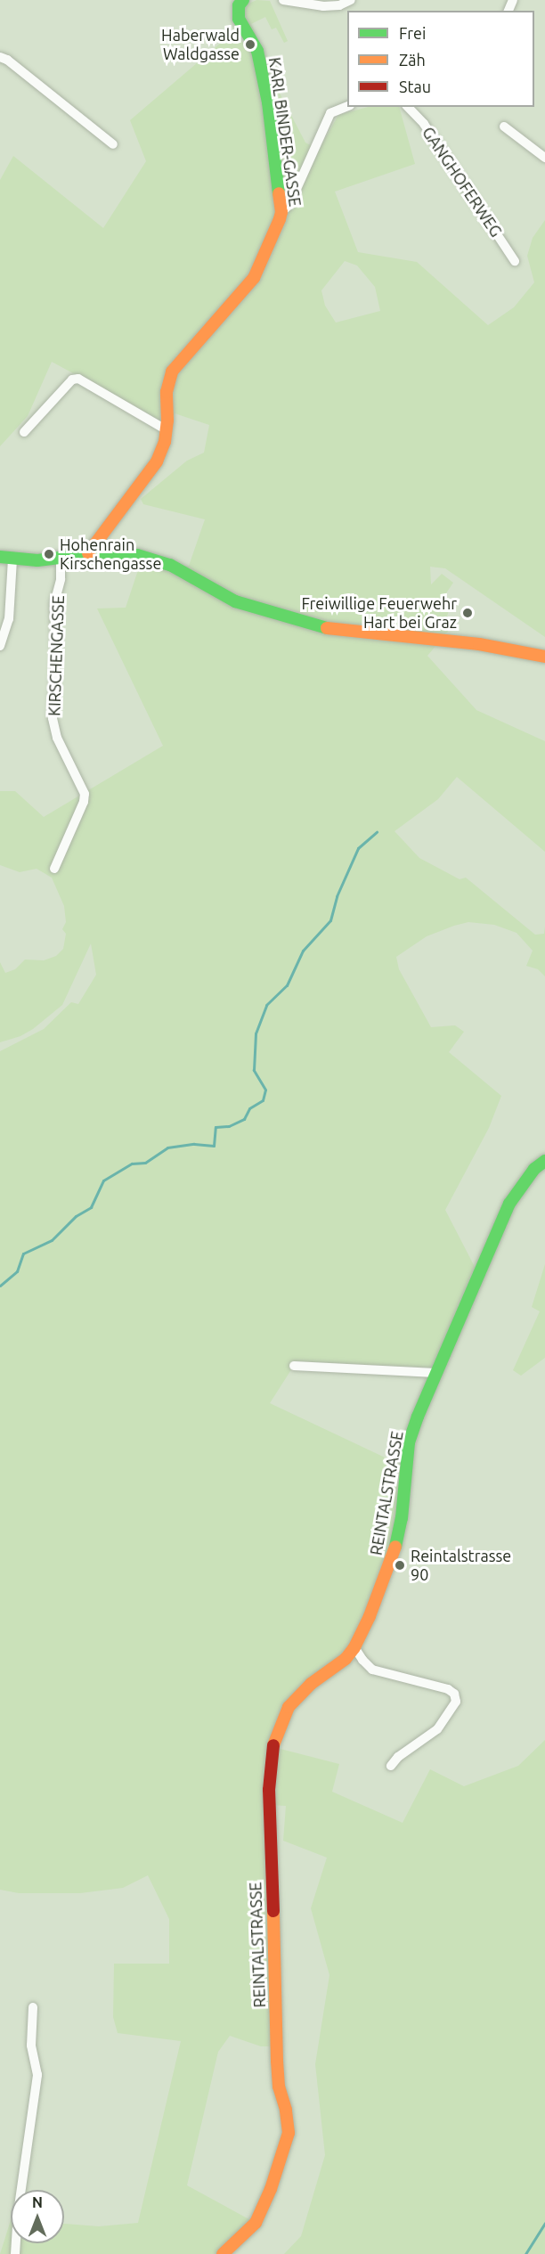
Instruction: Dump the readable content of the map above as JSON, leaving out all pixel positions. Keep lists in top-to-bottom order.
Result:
{
  "streets": {
    "street": [
      "KARL BINDER-GASSE",
      "GANGHOFERWEG",
      "KIRSCHENGASSE",
      "REINTALSTRASSE"
    ]
  },
  "places": [
    "Haberwald Waldgasse",
    "Hohenrain Kirschengasse",
    "Freiwillige Feuerwehr Hart bei Graz",
    "Reintalstrasse 90"
  ],
  "legend": ["Frei", "Zäh", "Stau"],
  "north": "top"
}
